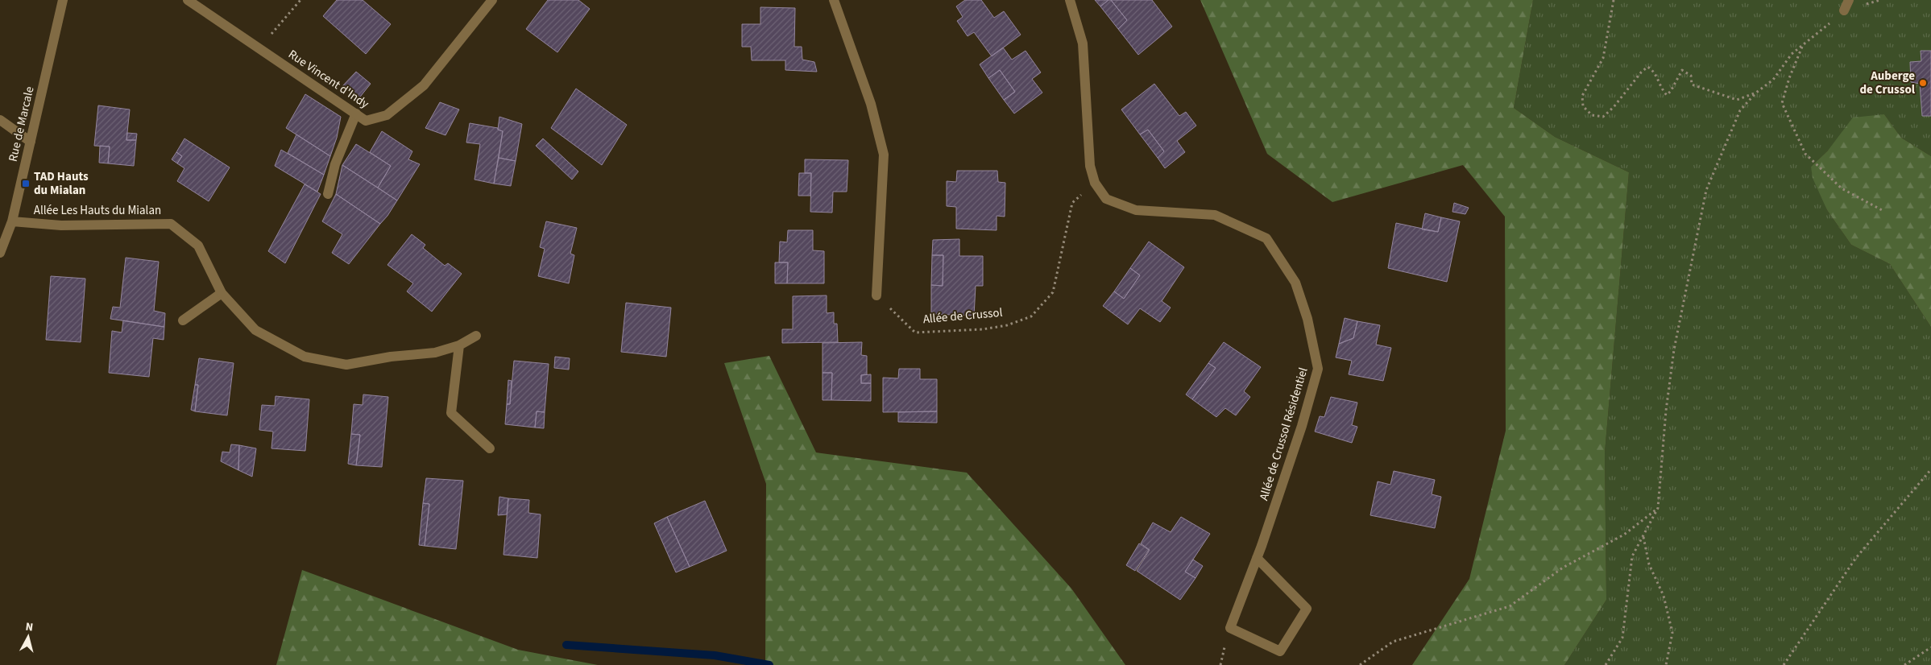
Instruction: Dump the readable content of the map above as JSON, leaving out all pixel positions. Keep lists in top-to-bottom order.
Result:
{
  "streets": {
    "street": [
      "Rue Vincent d'Indy",
      "Rue de Marcale",
      "Allée Les Hauts du Mialan",
      "Allée de Crussol Résidentiel"
    ],
    "path": ["Allée de Crussol"]
  },
  "crossings": [
    ["Rue de Marcale", "Allée Les Hauts du Mialan"],
    ["Allée de Crussol", "Allée de Crussol Résidentiel"]
  ],
  "places": {
    "other": ["Auberge de Crussol"],
    "transit": ["TAD Hauts du Mialan"]
  },
  "north": "top"
}
